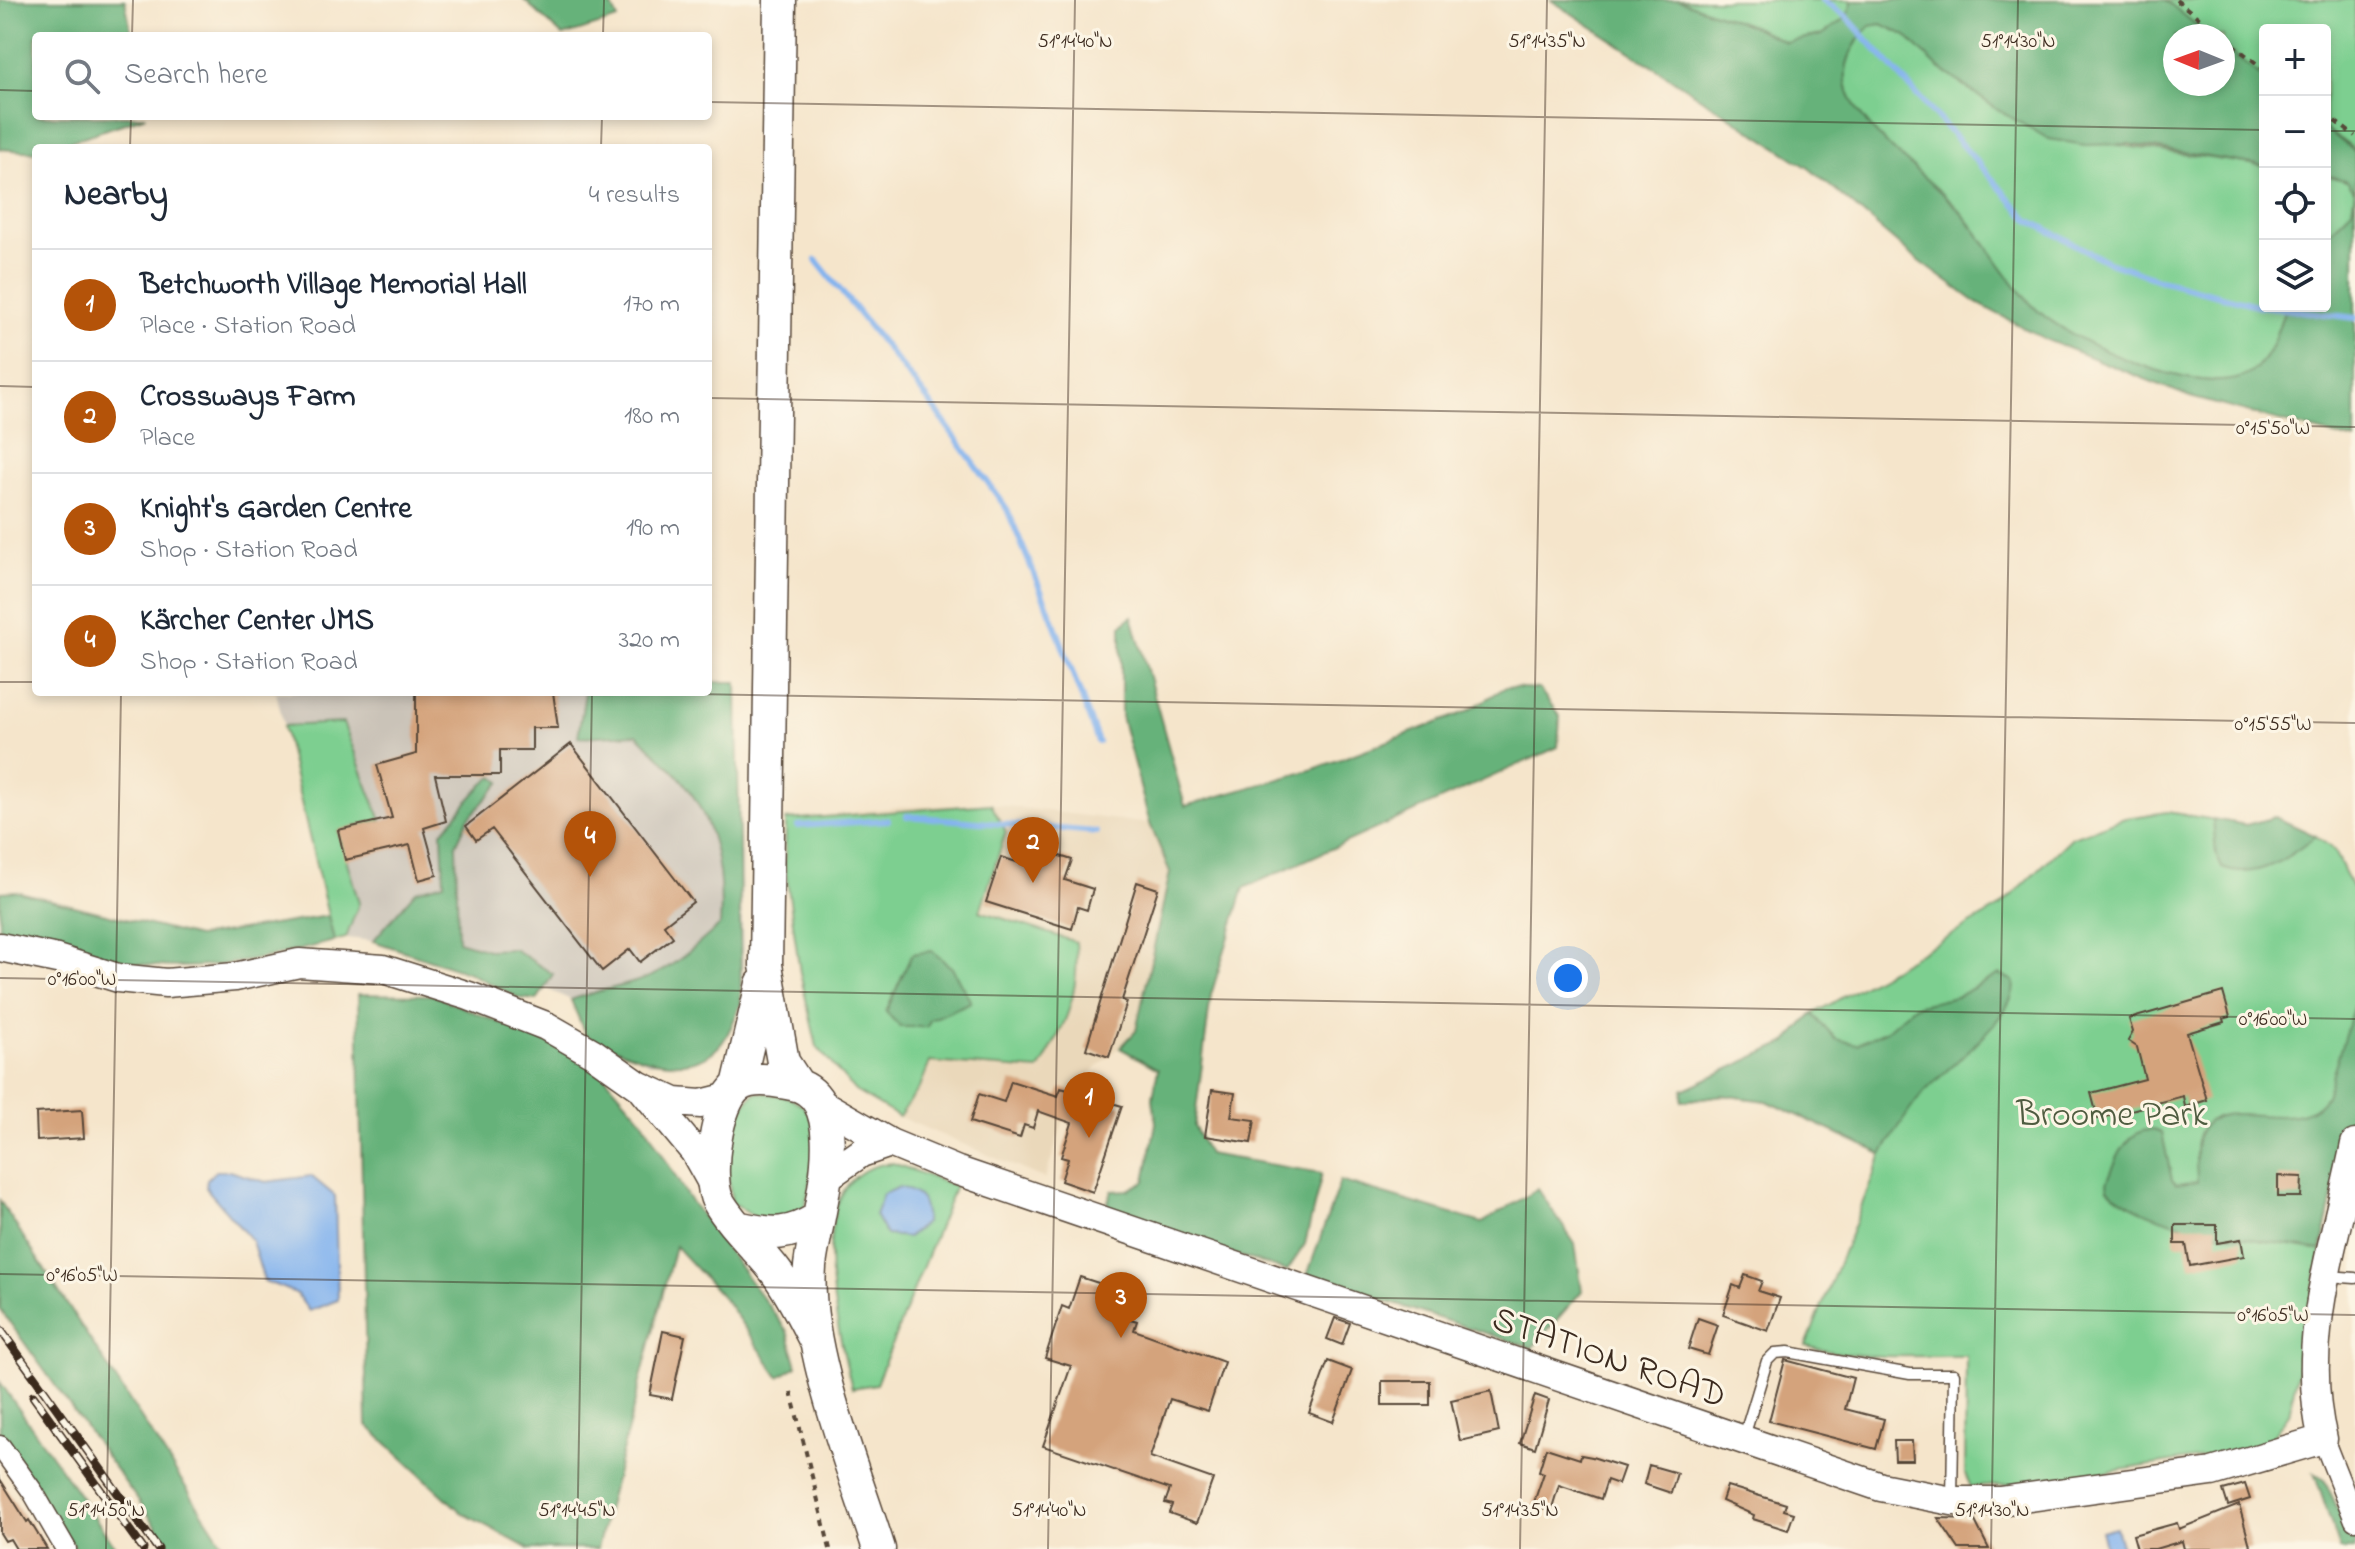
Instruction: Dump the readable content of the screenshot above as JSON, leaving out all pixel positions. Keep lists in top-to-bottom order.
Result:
{
  "streets": {
    "street": ["STATION ROAD"]
  },
  "parks": ["Broome Park"],
  "north": "left",
  "page": {
    "map_buttons": ["+", "−"],
    "search": "Search here",
    "heading": ["Nearby", "4 results"],
    "list": [
      {
        "mark": "1",
        "name": "Betchworth Village Memorial Hall",
        "note": "Place · Station Road",
        "value": "170 m"
      },
      {
        "mark": "2",
        "name": "Crossways Farm",
        "note": "Place",
        "value": "180 m"
      },
      {
        "mark": "3",
        "name": "Knight's Garden Centre",
        "note": "Shop · Station Road",
        "value": "190 m"
      },
      {
        "mark": "4",
        "name": "Kärcher Center JMS",
        "note": "Shop · Station Road",
        "value": "320 m"
      }
    ],
    "pins": [
      "4",
      "2",
      "1",
      "3"
    ]
  },
  "coordinates": [
    "51°14'40\"N",
    "51°14'35\"N",
    "51°14'30\"N",
    "0°15'50\"W",
    "0°15'55\"W",
    "0°16'00\"W",
    "0°16'05\"W",
    "51°14'50\"N",
    "51°14'45\"N"
  ]
}
